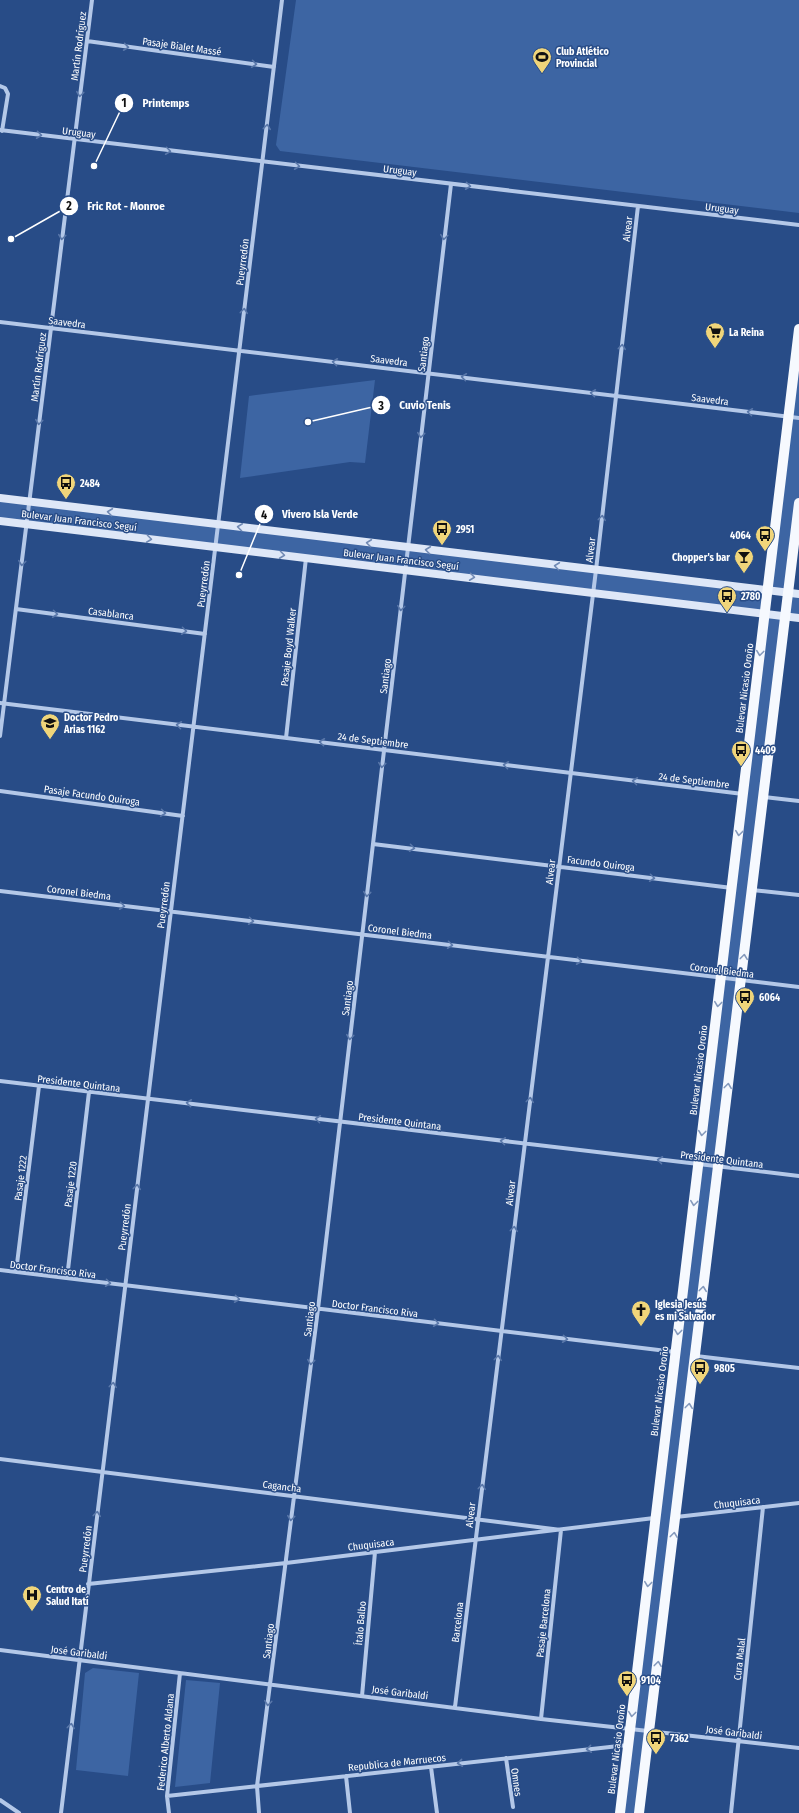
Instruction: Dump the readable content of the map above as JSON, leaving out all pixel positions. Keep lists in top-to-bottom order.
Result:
{
  "streets": {
    "main road": ["Bulevar Juan Francisco Seguí", "Bulevar Nicasio Oroño"],
    "street": [
      "Martín Rodríguez",
      "Pasaje Bialet Massé",
      "Uruguay",
      "Alvear",
      "Pueyrredón",
      "Saavedra",
      "Santiago",
      "Casablanca",
      "Pasaje Boyd Walker",
      "24 de Septiembre",
      "Pasaje Facundo Quiroga",
      "Facundo Quiroga",
      "Coronel Biedma",
      "Presidente Quintana",
      "Pasaje 1222",
      "Pasaje 1220",
      "Doctor Francisco Riva",
      "Cagancha",
      "Chuquisaca",
      "Barcelona",
      "Ítalo Balbo",
      "Pasaje Barcelona",
      "José Garibaldi",
      "Cura Malal",
      "Federico Alberto Aldana",
      "Republica de Marruecos",
      "Omnes"
    ]
  },
  "crossings": [
    ["Martín Rodríguez", "Pasaje Bialet Massé"],
    ["Martín Rodríguez", "Uruguay"],
    ["Martín Rodríguez", "Saavedra"],
    ["Martín Rodríguez", "Bulevar Juan Francisco Seguí"],
    ["Martín Rodríguez", "Casablanca"],
    ["Martín Rodríguez", "24 de Septiembre"],
    ["Pasaje Bialet Massé", "Pueyrredón"],
    ["Uruguay", "Alvear"],
    ["Uruguay", "Pueyrredón"],
    ["Uruguay", "Santiago"],
    ["Alvear", "Saavedra"],
    ["Alvear", "Bulevar Juan Francisco Seguí"],
    ["Alvear", "24 de Septiembre"],
    ["Alvear", "Facundo Quiroga"],
    ["Alvear", "Coronel Biedma"],
    ["Alvear", "Presidente Quintana"],
    ["Alvear", "Doctor Francisco Riva"],
    ["Alvear", "Cagancha"],
    ["Alvear", "Chuquisaca"],
    ["Alvear", "Barcelona"],
    ["Pueyrredón", "Saavedra"],
    ["Pueyrredón", "Bulevar Juan Francisco Seguí"],
    ["Pueyrredón", "Casablanca"],
    ["Pueyrredón", "24 de Septiembre"],
    ["Pueyrredón", "Pasaje Facundo Quiroga"],
    ["Pueyrredón", "Coronel Biedma"],
    ["Pueyrredón", "Presidente Quintana"],
    ["Pueyrredón", "Doctor Francisco Riva"],
    ["Pueyrredón", "Cagancha"],
    ["Pueyrredón", "Chuquisaca"],
    ["Pueyrredón", "José Garibaldi"],
    ["Saavedra", "Santiago"],
    ["Saavedra", "Bulevar Nicasio Oroño"],
    ["Santiago", "Bulevar Juan Francisco Seguí"],
    ["Santiago", "24 de Septiembre"],
    ["Santiago", "Facundo Quiroga"],
    ["Santiago", "Coronel Biedma"],
    ["Santiago", "Presidente Quintana"],
    ["Santiago", "Doctor Francisco Riva"],
    ["Santiago", "Cagancha"],
    ["Santiago", "Chuquisaca"],
    ["Santiago", "José Garibaldi"],
    ["Santiago", "Republica de Marruecos"],
    ["Bulevar Juan Francisco Seguí", "Pasaje Boyd Walker"],
    ["Bulevar Juan Francisco Seguí", "Bulevar Nicasio Oroño"],
    ["Pasaje Boyd Walker", "24 de Septiembre"],
    ["Bulevar Nicasio Oroño", "24 de Septiembre"],
    ["Bulevar Nicasio Oroño", "Facundo Quiroga"],
    ["Bulevar Nicasio Oroño", "Coronel Biedma"],
    ["Bulevar Nicasio Oroño", "Presidente Quintana"],
    ["Bulevar Nicasio Oroño", "Doctor Francisco Riva"],
    ["Bulevar Nicasio Oroño", "Chuquisaca"],
    ["Bulevar Nicasio Oroño", "José Garibaldi"],
    ["Bulevar Nicasio Oroño", "Republica de Marruecos"],
    ["Presidente Quintana", "Pasaje 1222"],
    ["Presidente Quintana", "Pasaje 1220"],
    ["Pasaje 1222", "Doctor Francisco Riva"],
    ["Pasaje 1220", "Doctor Francisco Riva"],
    ["Cagancha", "Chuquisaca"],
    ["Cagancha", "Pasaje Barcelona"],
    ["Chuquisaca", "Barcelona"],
    ["Chuquisaca", "Ítalo Balbo"],
    ["Chuquisaca", "Pasaje Barcelona"],
    ["Chuquisaca", "Cura Malal"],
    ["Barcelona", "José Garibaldi"],
    ["Ítalo Balbo", "José Garibaldi"],
    ["Pasaje Barcelona", "José Garibaldi"],
    ["José Garibaldi", "Cura Malal"],
    ["José Garibaldi", "Federico Alberto Aldana"],
    ["Federico Alberto Aldana", "Republica de Marruecos"],
    ["Republica de Marruecos", "Omnes"]
  ],
  "one_way": [
    "Martín Rodríguez",
    "Pasaje Bialet Massé",
    "Uruguay",
    "Alvear",
    "Pueyrredón",
    "Saavedra",
    "Santiago",
    "Casablanca",
    "24 de Septiembre",
    "Pasaje Facundo Quiroga",
    "Facundo Quiroga",
    "Coronel Biedma",
    "Presidente Quintana",
    "Doctor Francisco Riva",
    "Republica de Marruecos"
  ],
  "places": {
    "sports": ["Club Atlético Provincial"],
    "other": [
      "Printemps",
      "Fric Rot - Monroe",
      "Cuvio Tenis",
      "Vivero Isla Verde"
    ],
    "supermarket": ["La Reina"],
    "bus stop": [
      "2484",
      "2951",
      "4064",
      "2780",
      "4409",
      "6064",
      "9805",
      "9104",
      "7362"
    ],
    "bar": ["Chopper's bar"],
    "school or university": ["Doctor Pedro Arias 1162"],
    "church": ["Iglesia Jesús es mi Salvador"],
    "hospital": ["Centro de Salud Itatí"]
  }
}
